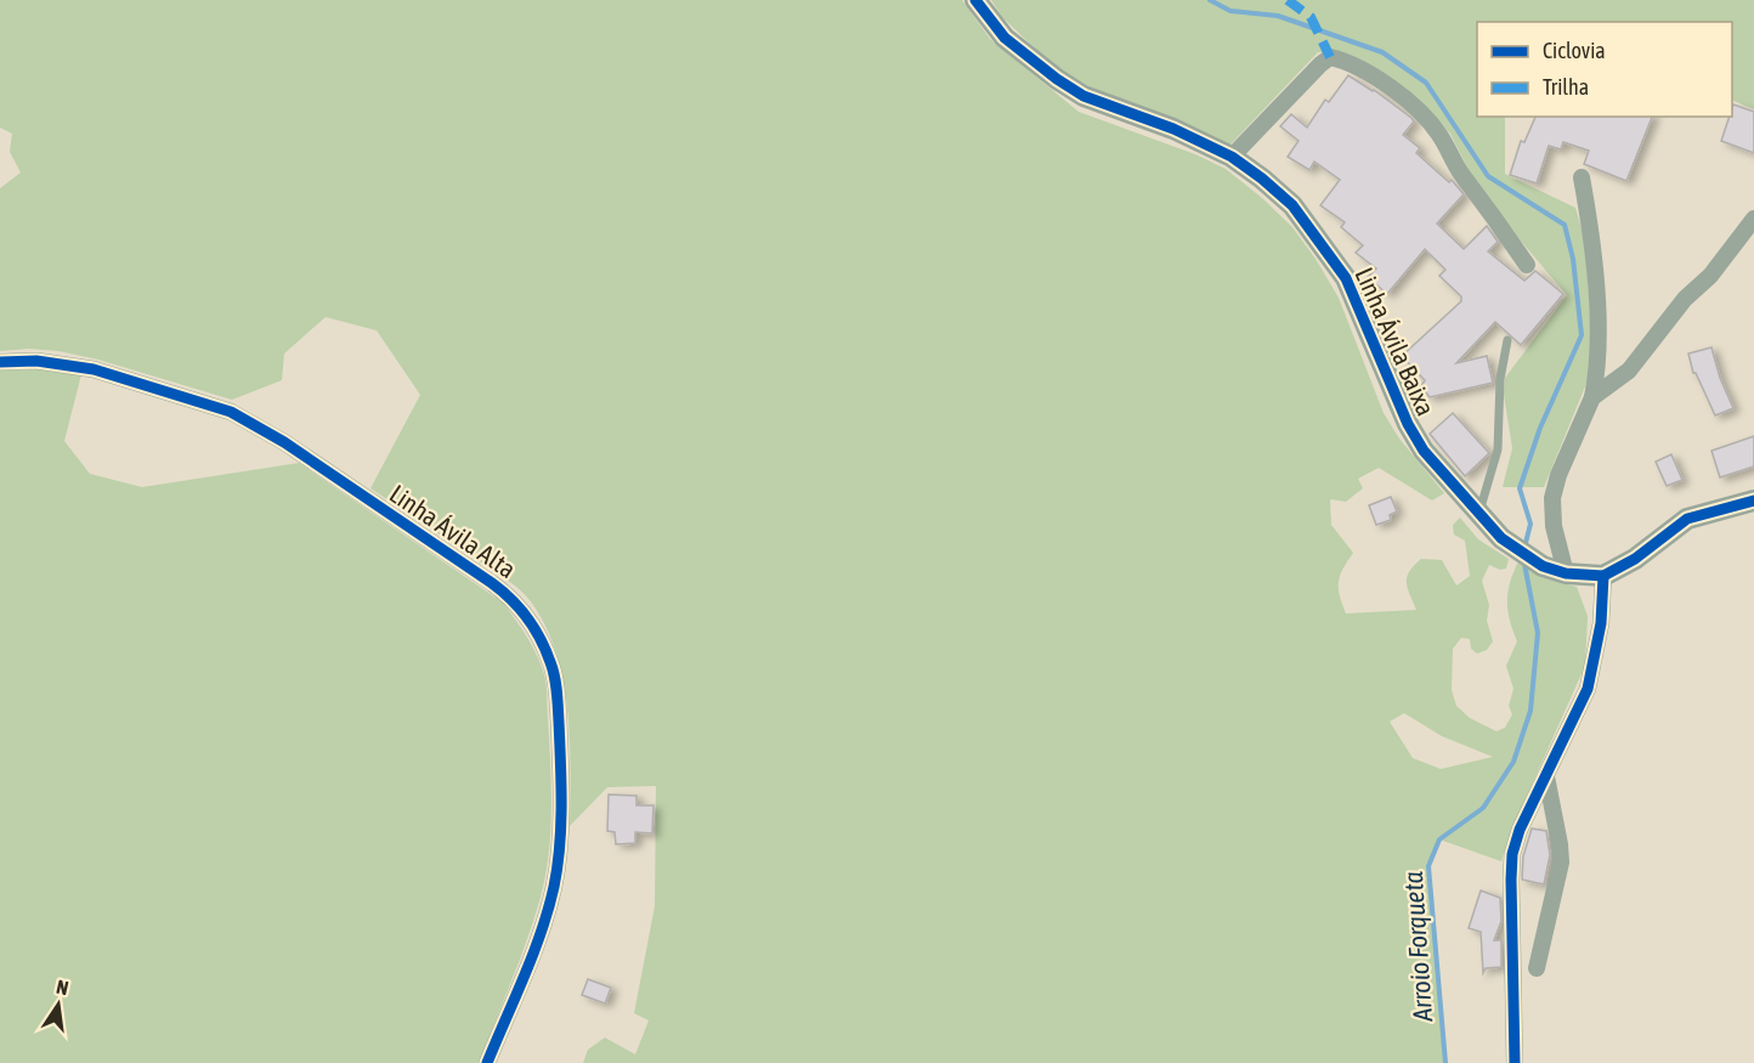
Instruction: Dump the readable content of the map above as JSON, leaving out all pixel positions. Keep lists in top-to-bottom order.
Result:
{
  "streets": {
    "street": ["Linha Ávila Baixa", "Linha Ávila Alta"]
  },
  "water": ["Arroio Forqueta"],
  "legend": ["Ciclovia", "Trilha"],
  "north": "top"
}
